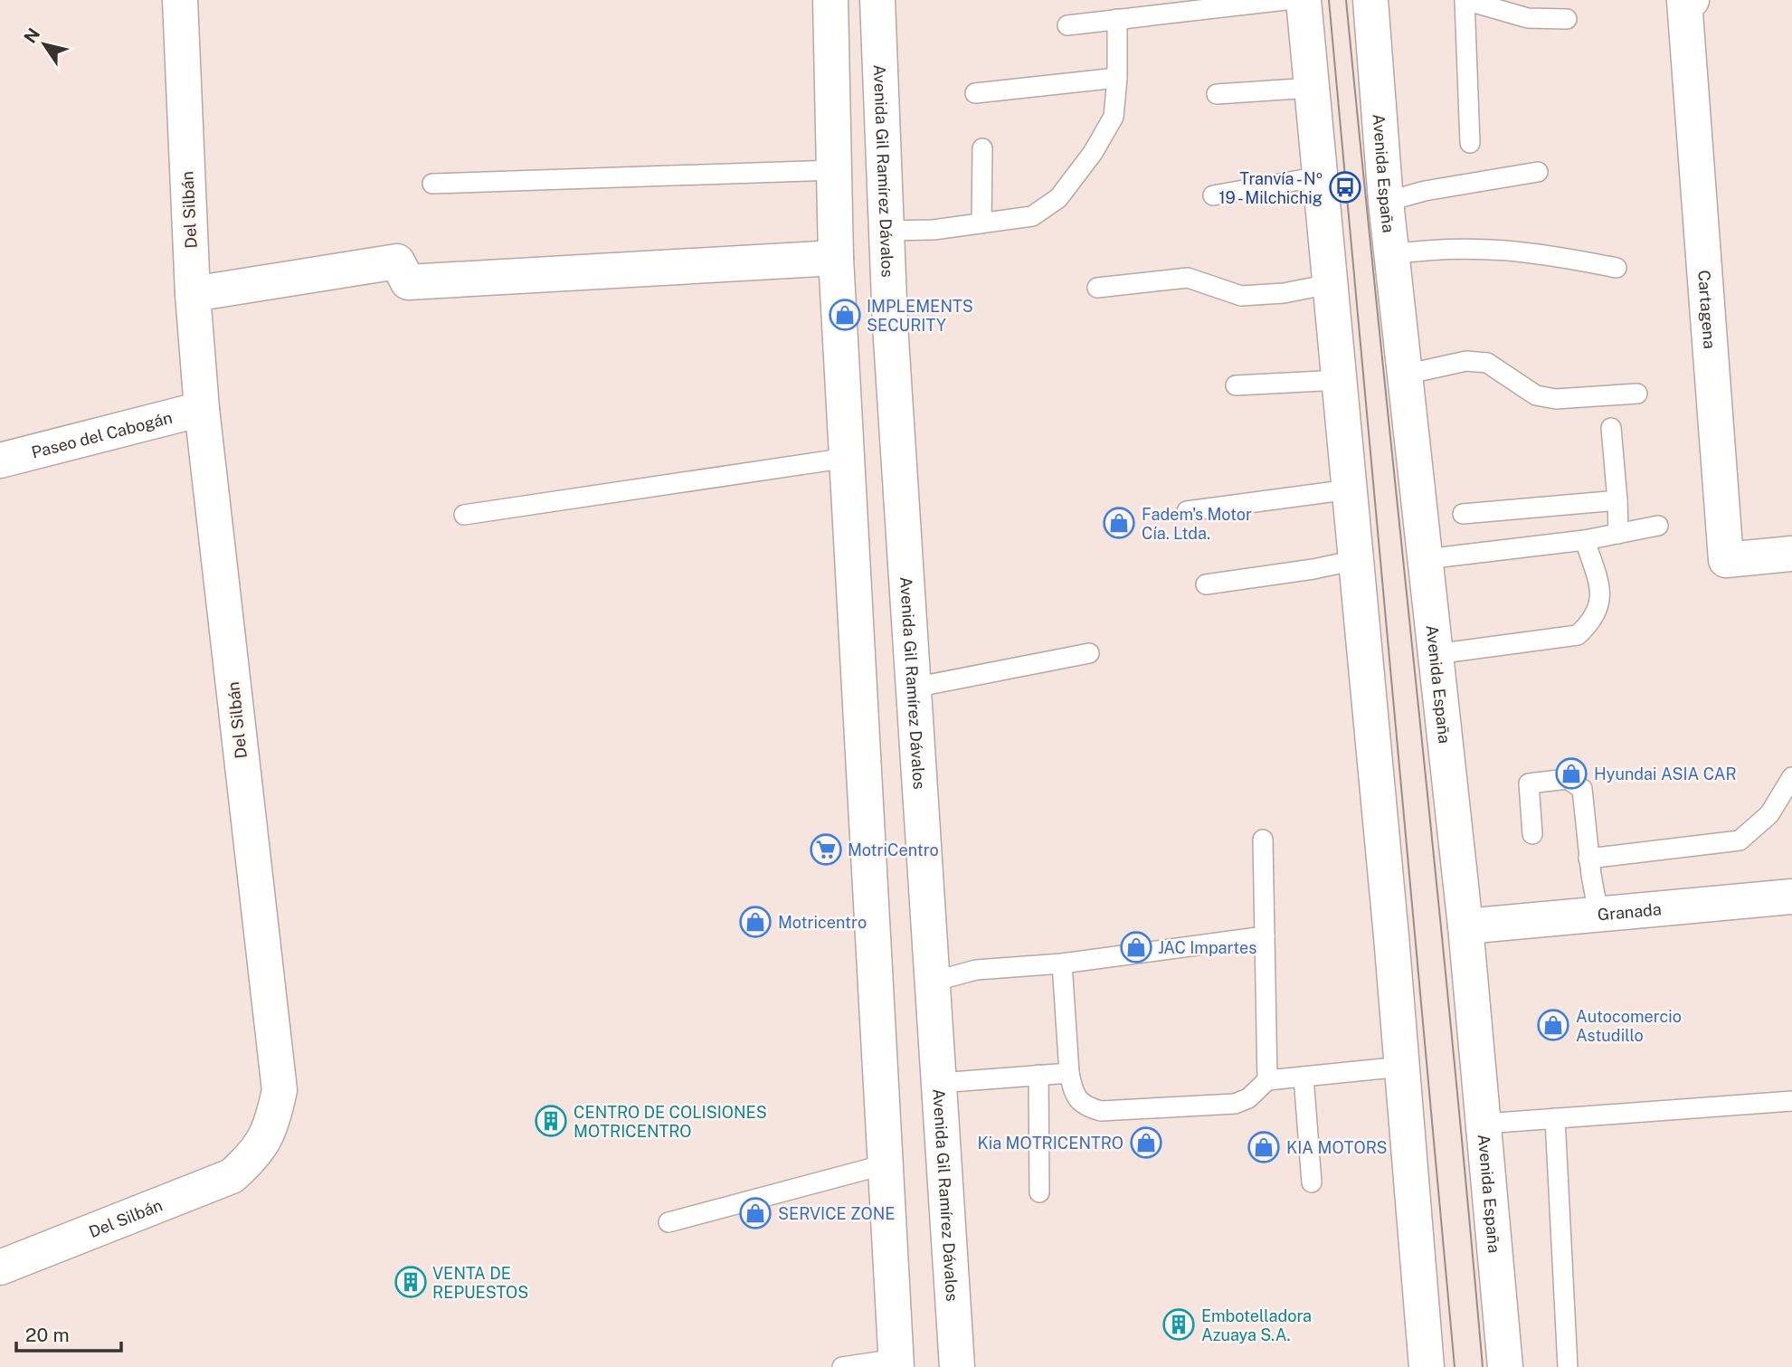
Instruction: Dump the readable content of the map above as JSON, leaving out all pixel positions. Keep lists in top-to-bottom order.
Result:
{
  "streets": {
    "main road": [
      "Avenida Gil Ramírez Dávalos",
      "Avenida España",
      "Del Silbán",
      "Cartagena",
      "Paseo del Cabogán",
      "Granada"
    ]
  },
  "crossings": [
    ["Avenida España", "Granada"],
    ["Del Silbán", "Paseo del Cabogán"]
  ],
  "places": {
    "bus stop": ["Tranvía - Nº 19 - Milchichig"],
    "shop": [
      "IMPLEMENTS SECURITY",
      "Fadem's Motor Cía. Ltda.",
      "Hyundai ASIA CAR",
      "Motricentro",
      "JAC Impartes",
      "Autocomercio Astudillo",
      "Kia MOTRICENTRO",
      "KIA MOTORS",
      "SERVICE ZONE"
    ],
    "supermarket": ["MotriCentro"],
    "building": ["CENTRO DE COLISIONES MOTRICENTRO", "VENTA DE REPUESTOS", "Embotelladora Azuaya S.A."]
  },
  "scale_bar": "20 m",
  "north": "top left"
}
